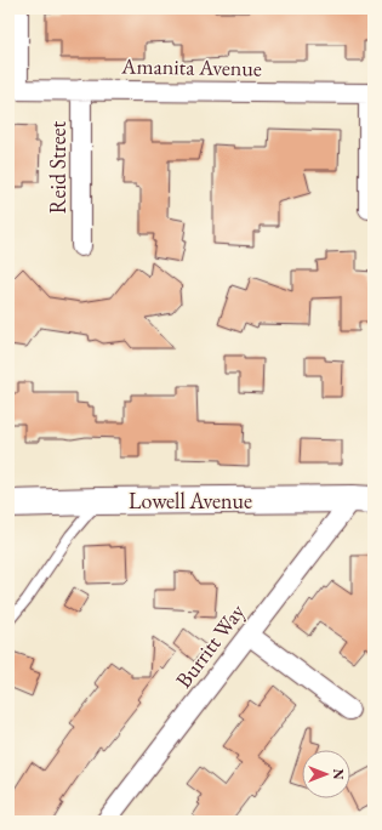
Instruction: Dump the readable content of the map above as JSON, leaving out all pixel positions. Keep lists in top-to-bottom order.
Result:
{
  "streets": {
    "street": [
      "Amanita Avenue",
      "Reid Street",
      "Lowell Avenue",
      "Burritt Way"
    ]
  },
  "crossings": [
    ["Amanita Avenue", "Reid Street"],
    ["Lowell Avenue", "Burritt Way"]
  ],
  "north": "right"
}
